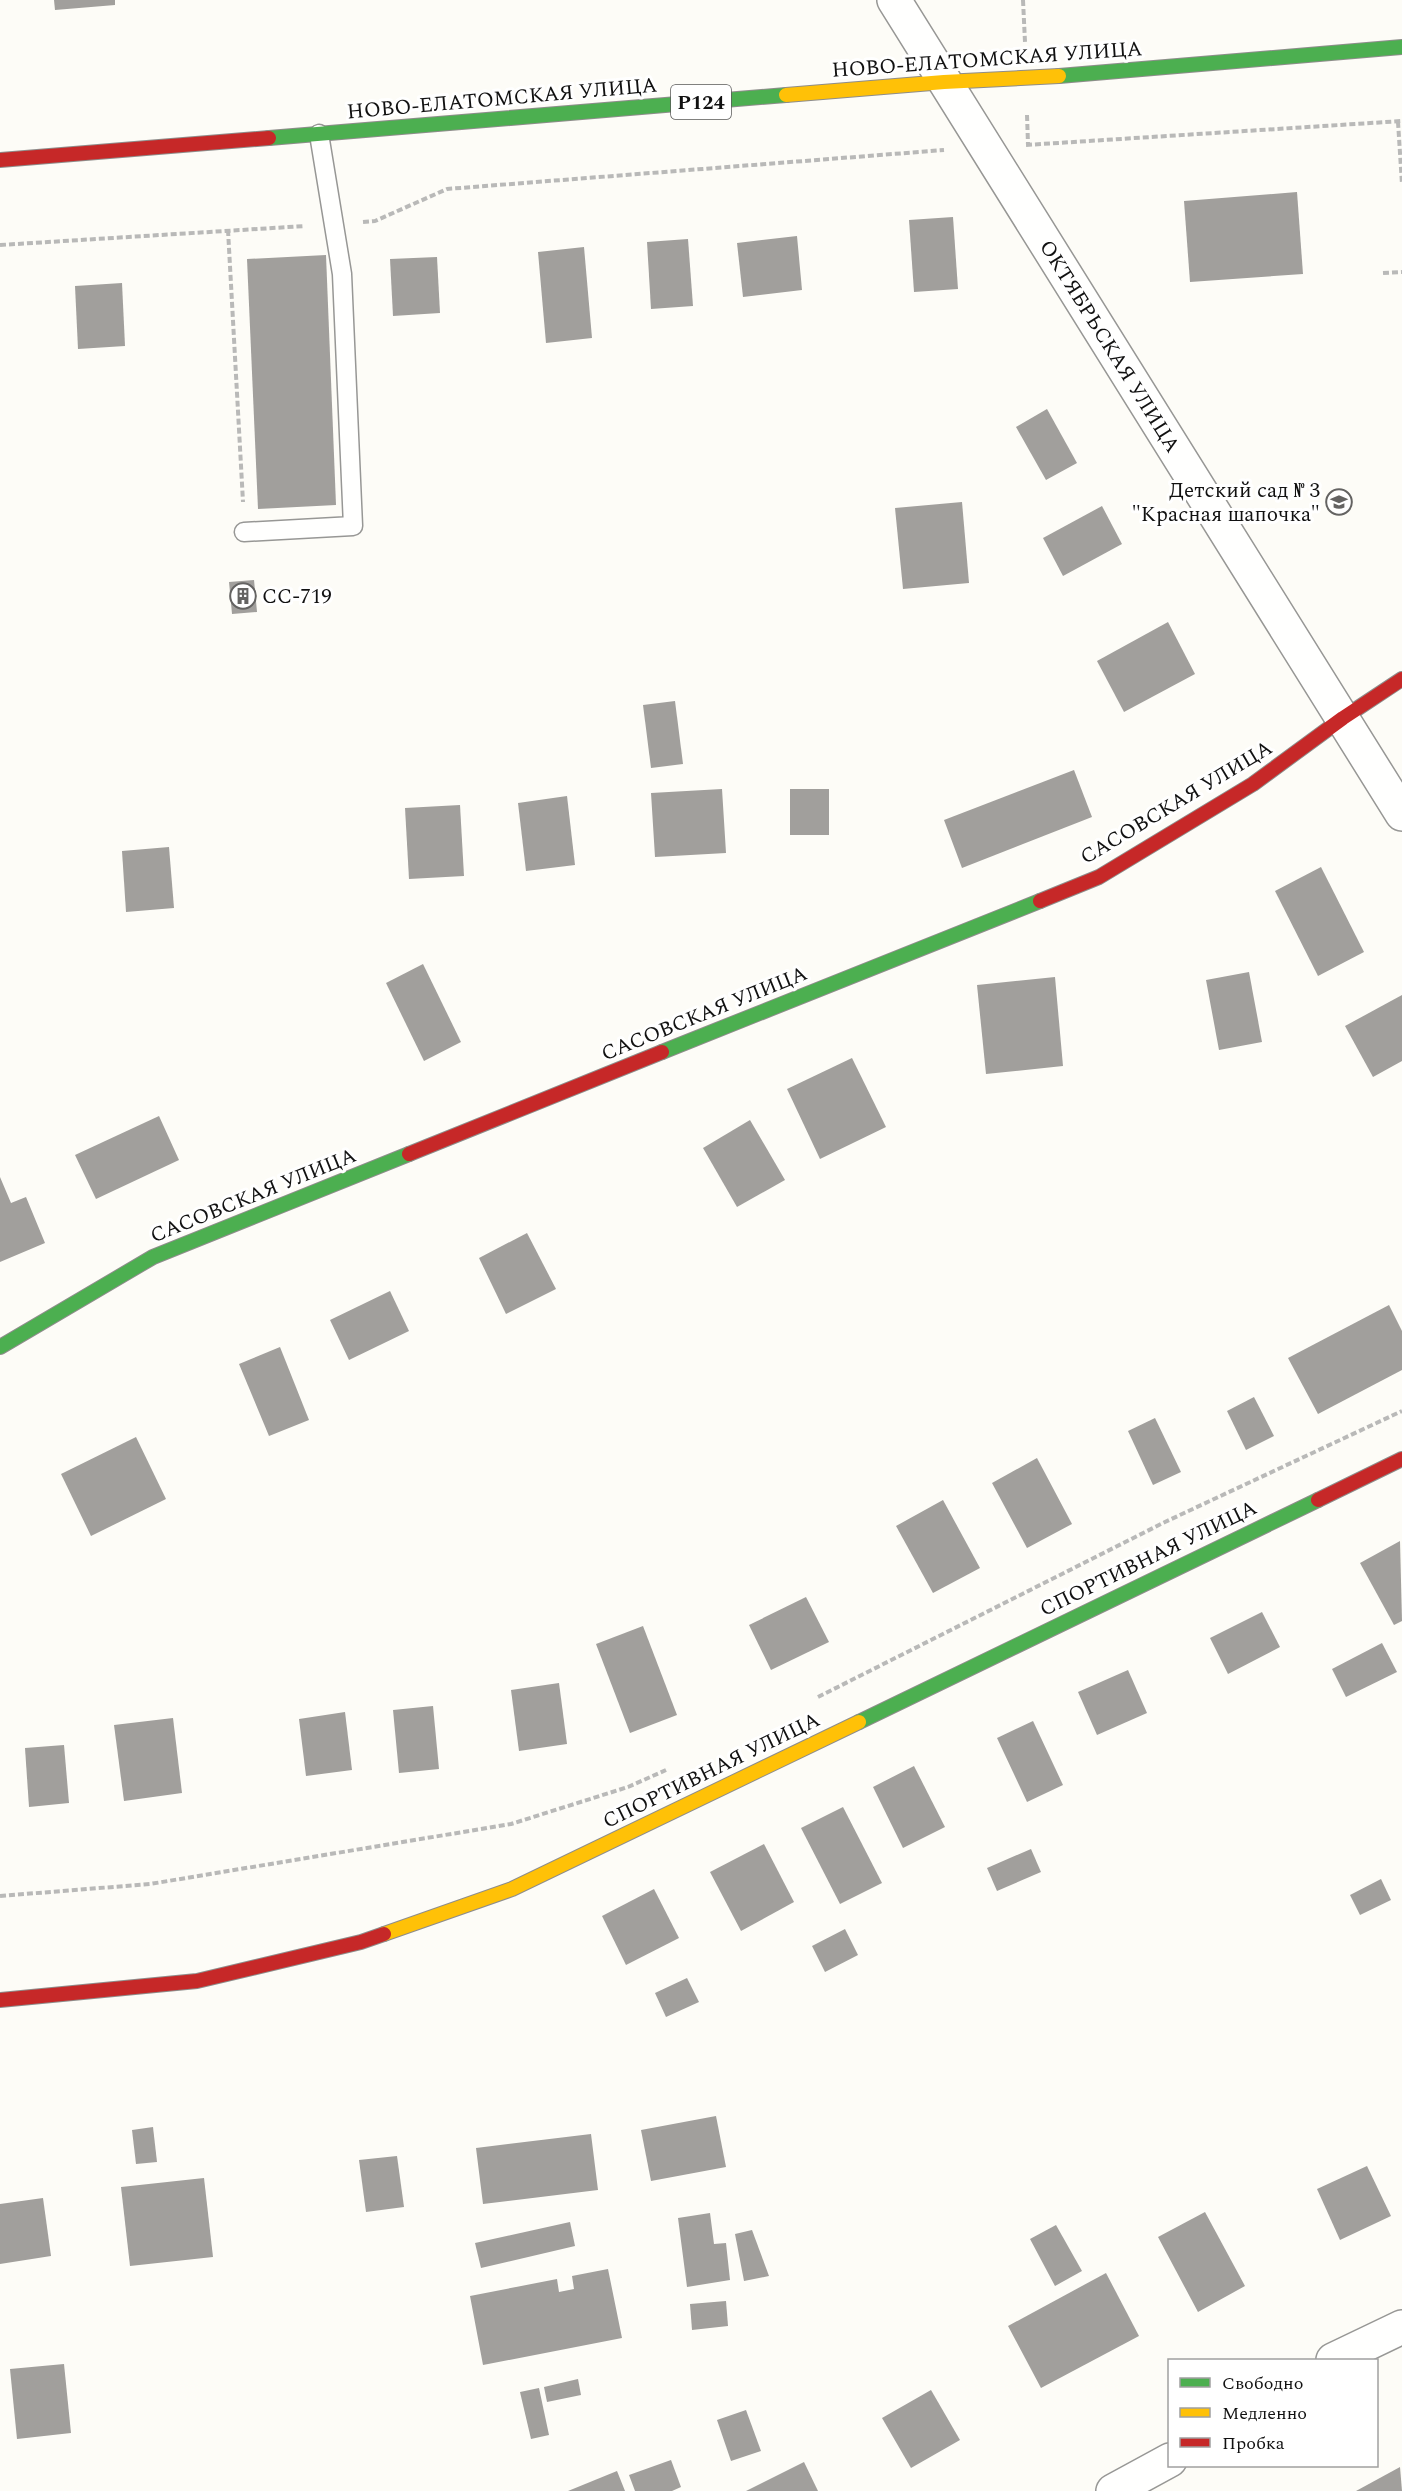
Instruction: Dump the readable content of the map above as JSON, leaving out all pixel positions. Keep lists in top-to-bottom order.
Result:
{
  "streets": {
    "street": [
      "НОВО-ЕЛАТОМСКАЯ УЛИЦА",
      "Р124",
      "ОКТЯБРЬСКАЯ УЛИЦА",
      "САСОВСКАЯ УЛИЦА",
      "СПОРТИВНАЯ УЛИЦА"
    ]
  },
  "crossings": [
    ["НОВО-ЕЛАТОМСКАЯ УЛИЦА", "ОКТЯБРЬСКАЯ УЛИЦА"],
    ["ОКТЯБРЬСКАЯ УЛИЦА", "САСОВСКАЯ УЛИЦА"]
  ],
  "places": {
    "school or university": ["Детский сад № 3 \"Красная шапочка\""],
    "building": ["СС-719"]
  },
  "legend": ["Свободно", "Медленно", "Пробка"]
}
